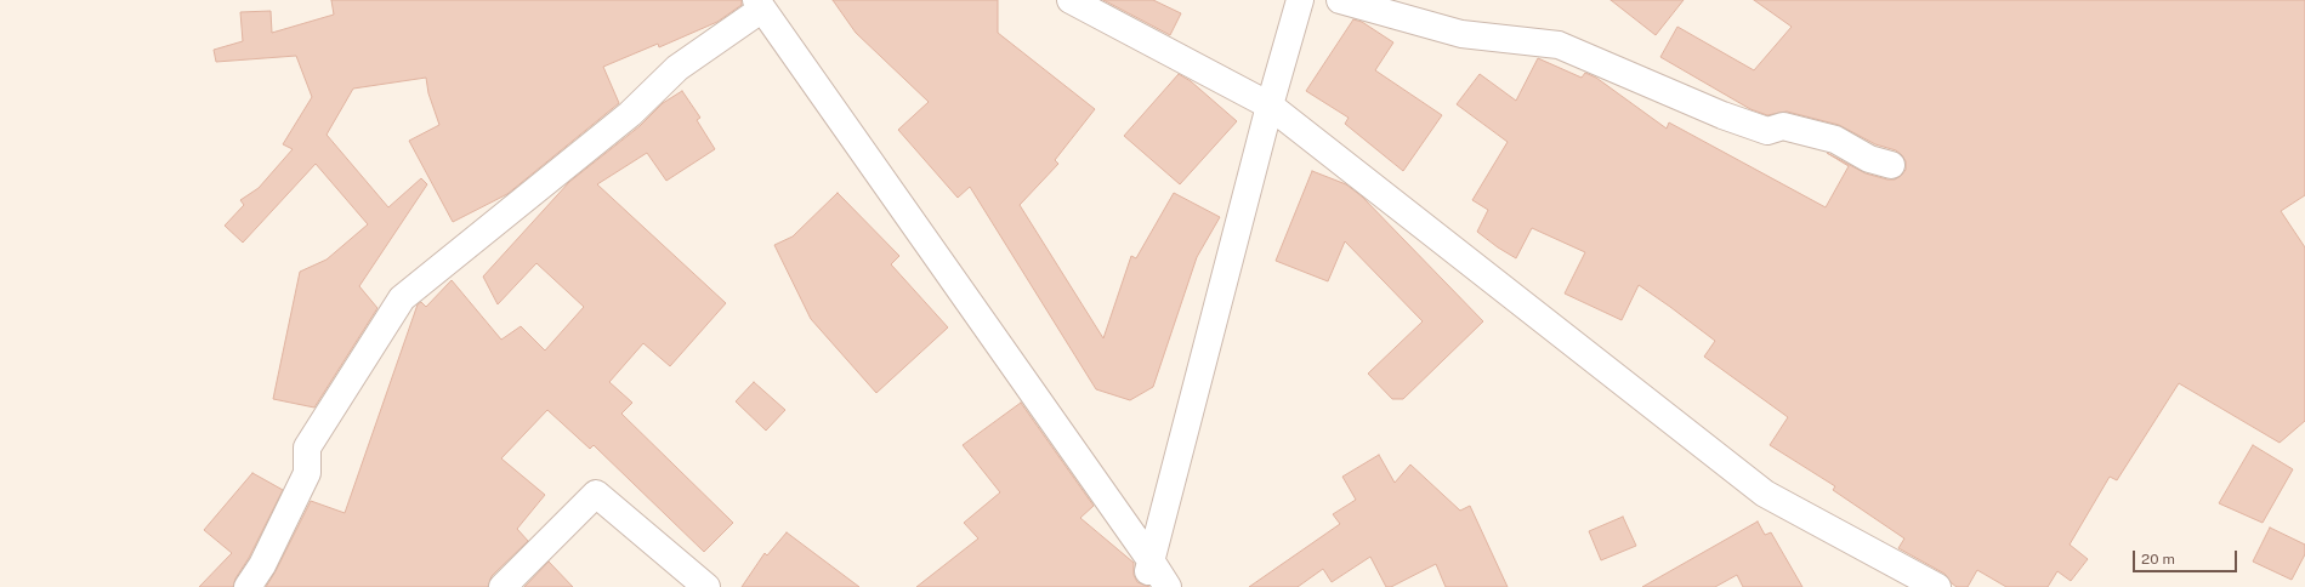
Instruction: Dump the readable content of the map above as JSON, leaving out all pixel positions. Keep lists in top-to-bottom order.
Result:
{
  "scale_bar": "20 m"
}
